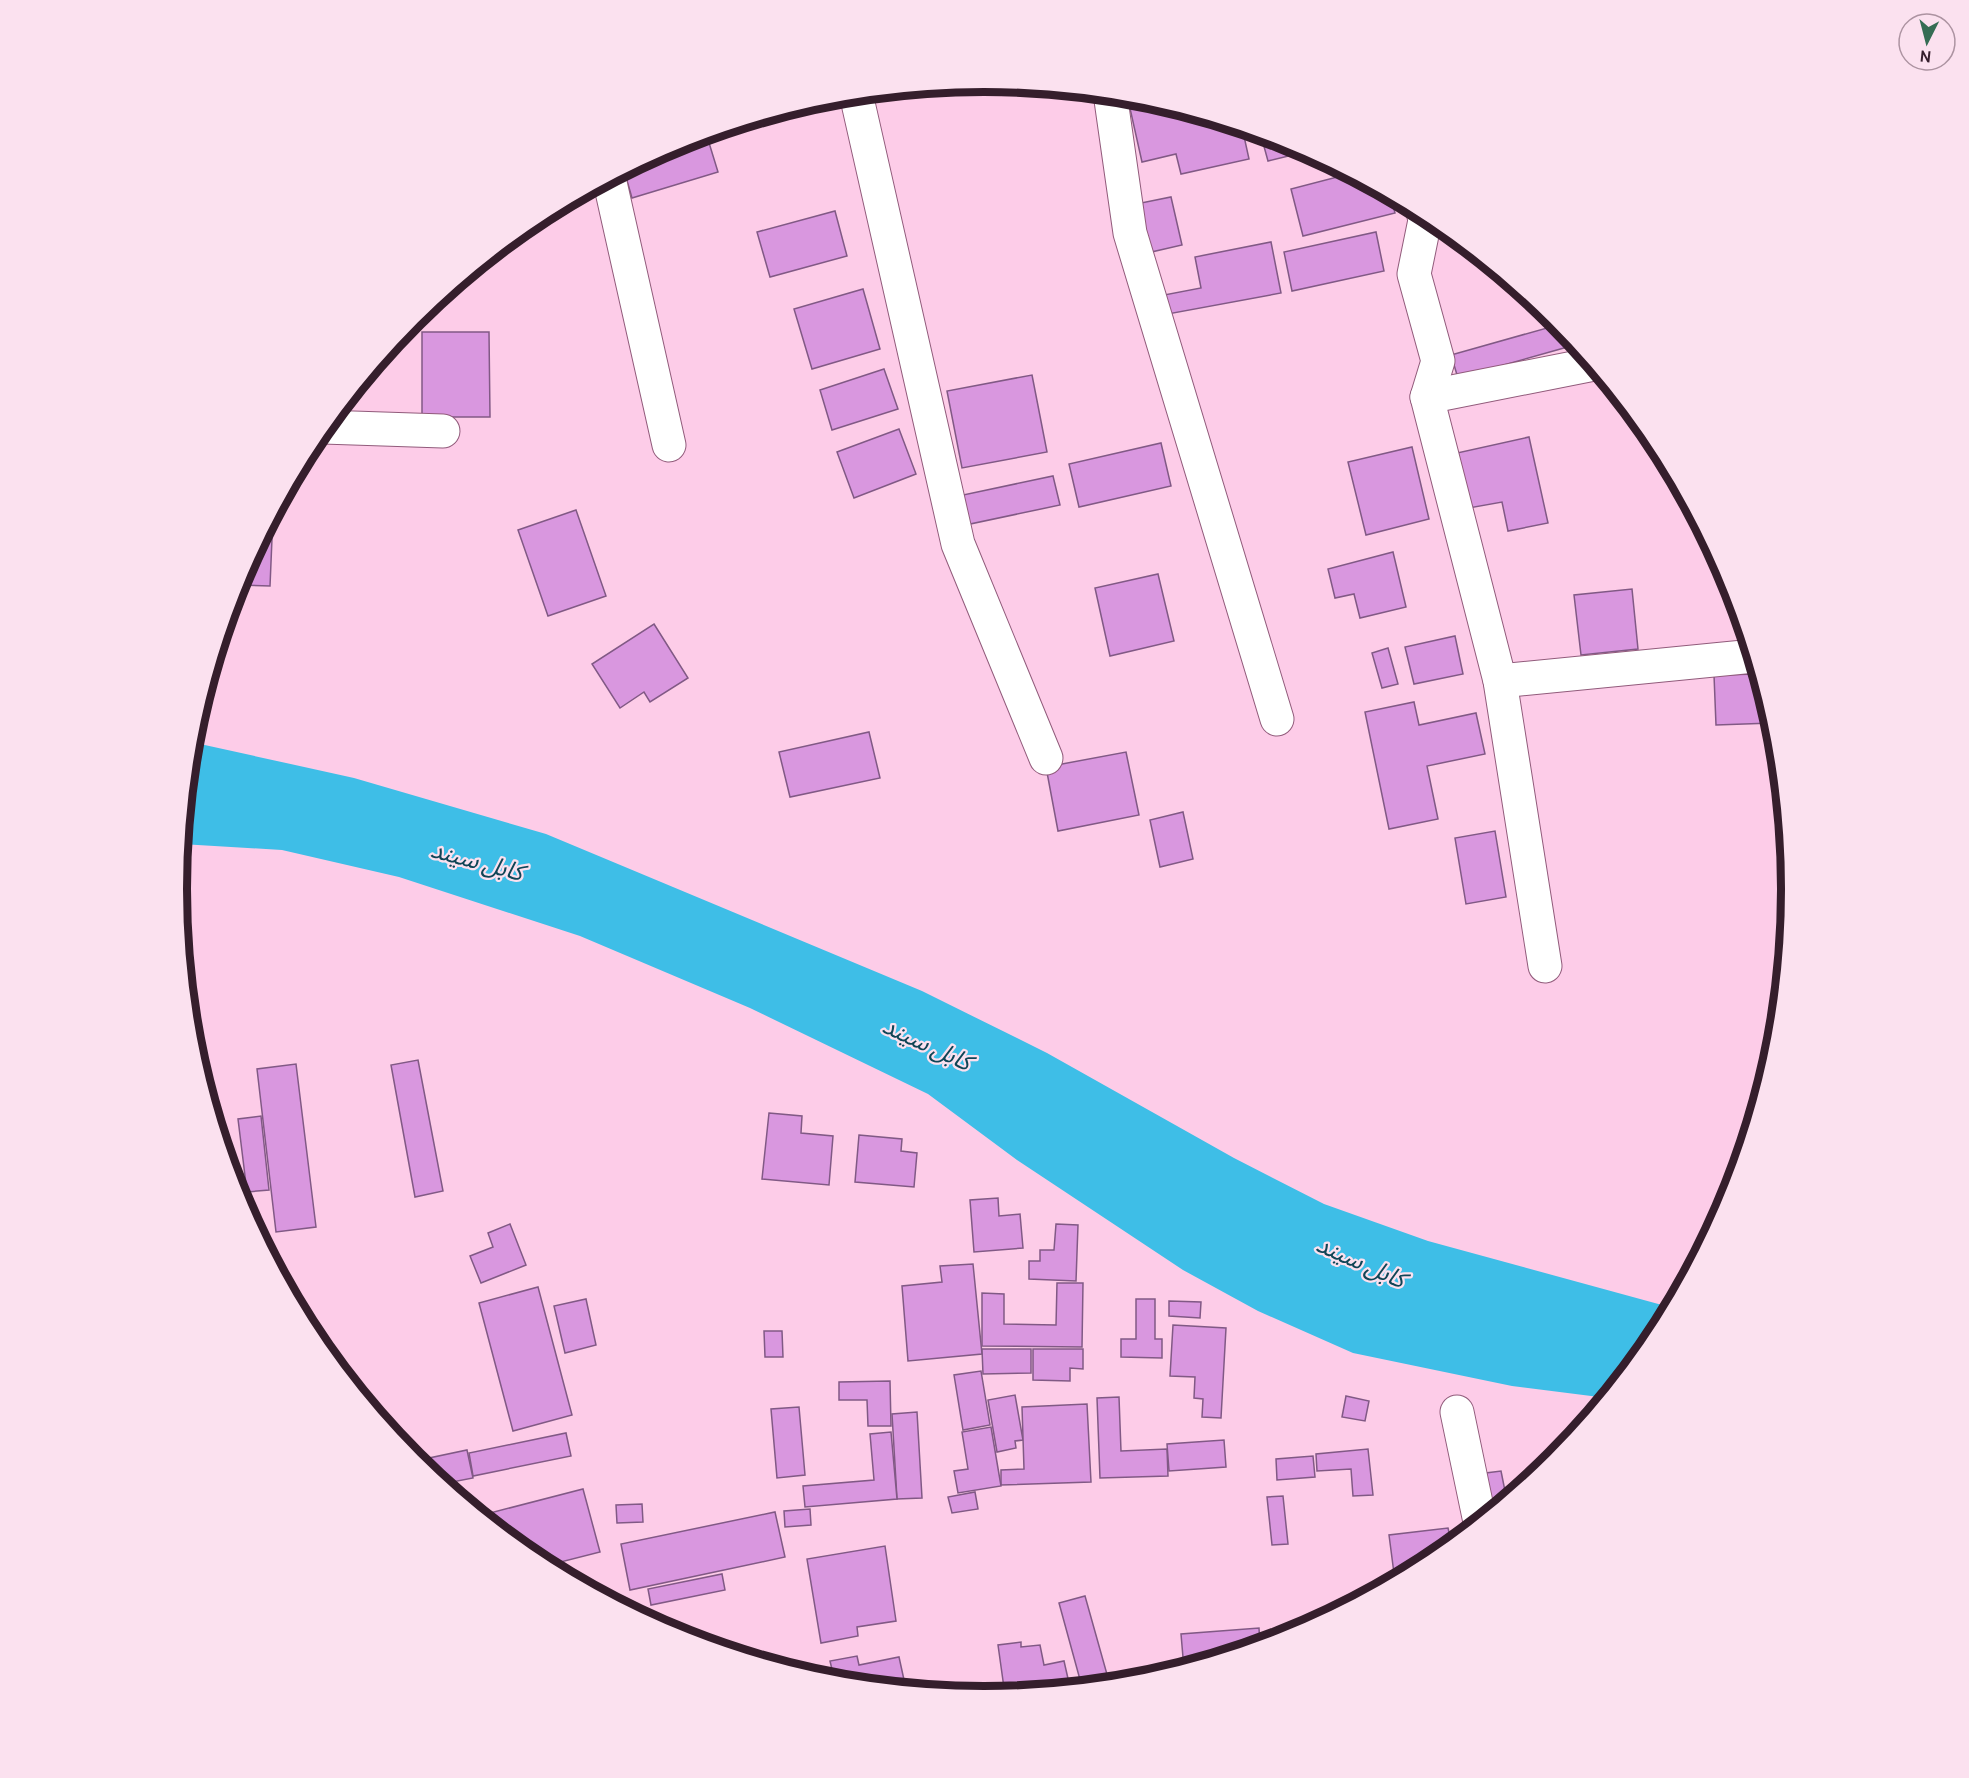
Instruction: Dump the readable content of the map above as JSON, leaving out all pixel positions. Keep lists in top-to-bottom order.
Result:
{
  "water": ["کابل سيند"],
  "north": "bottom"
}
